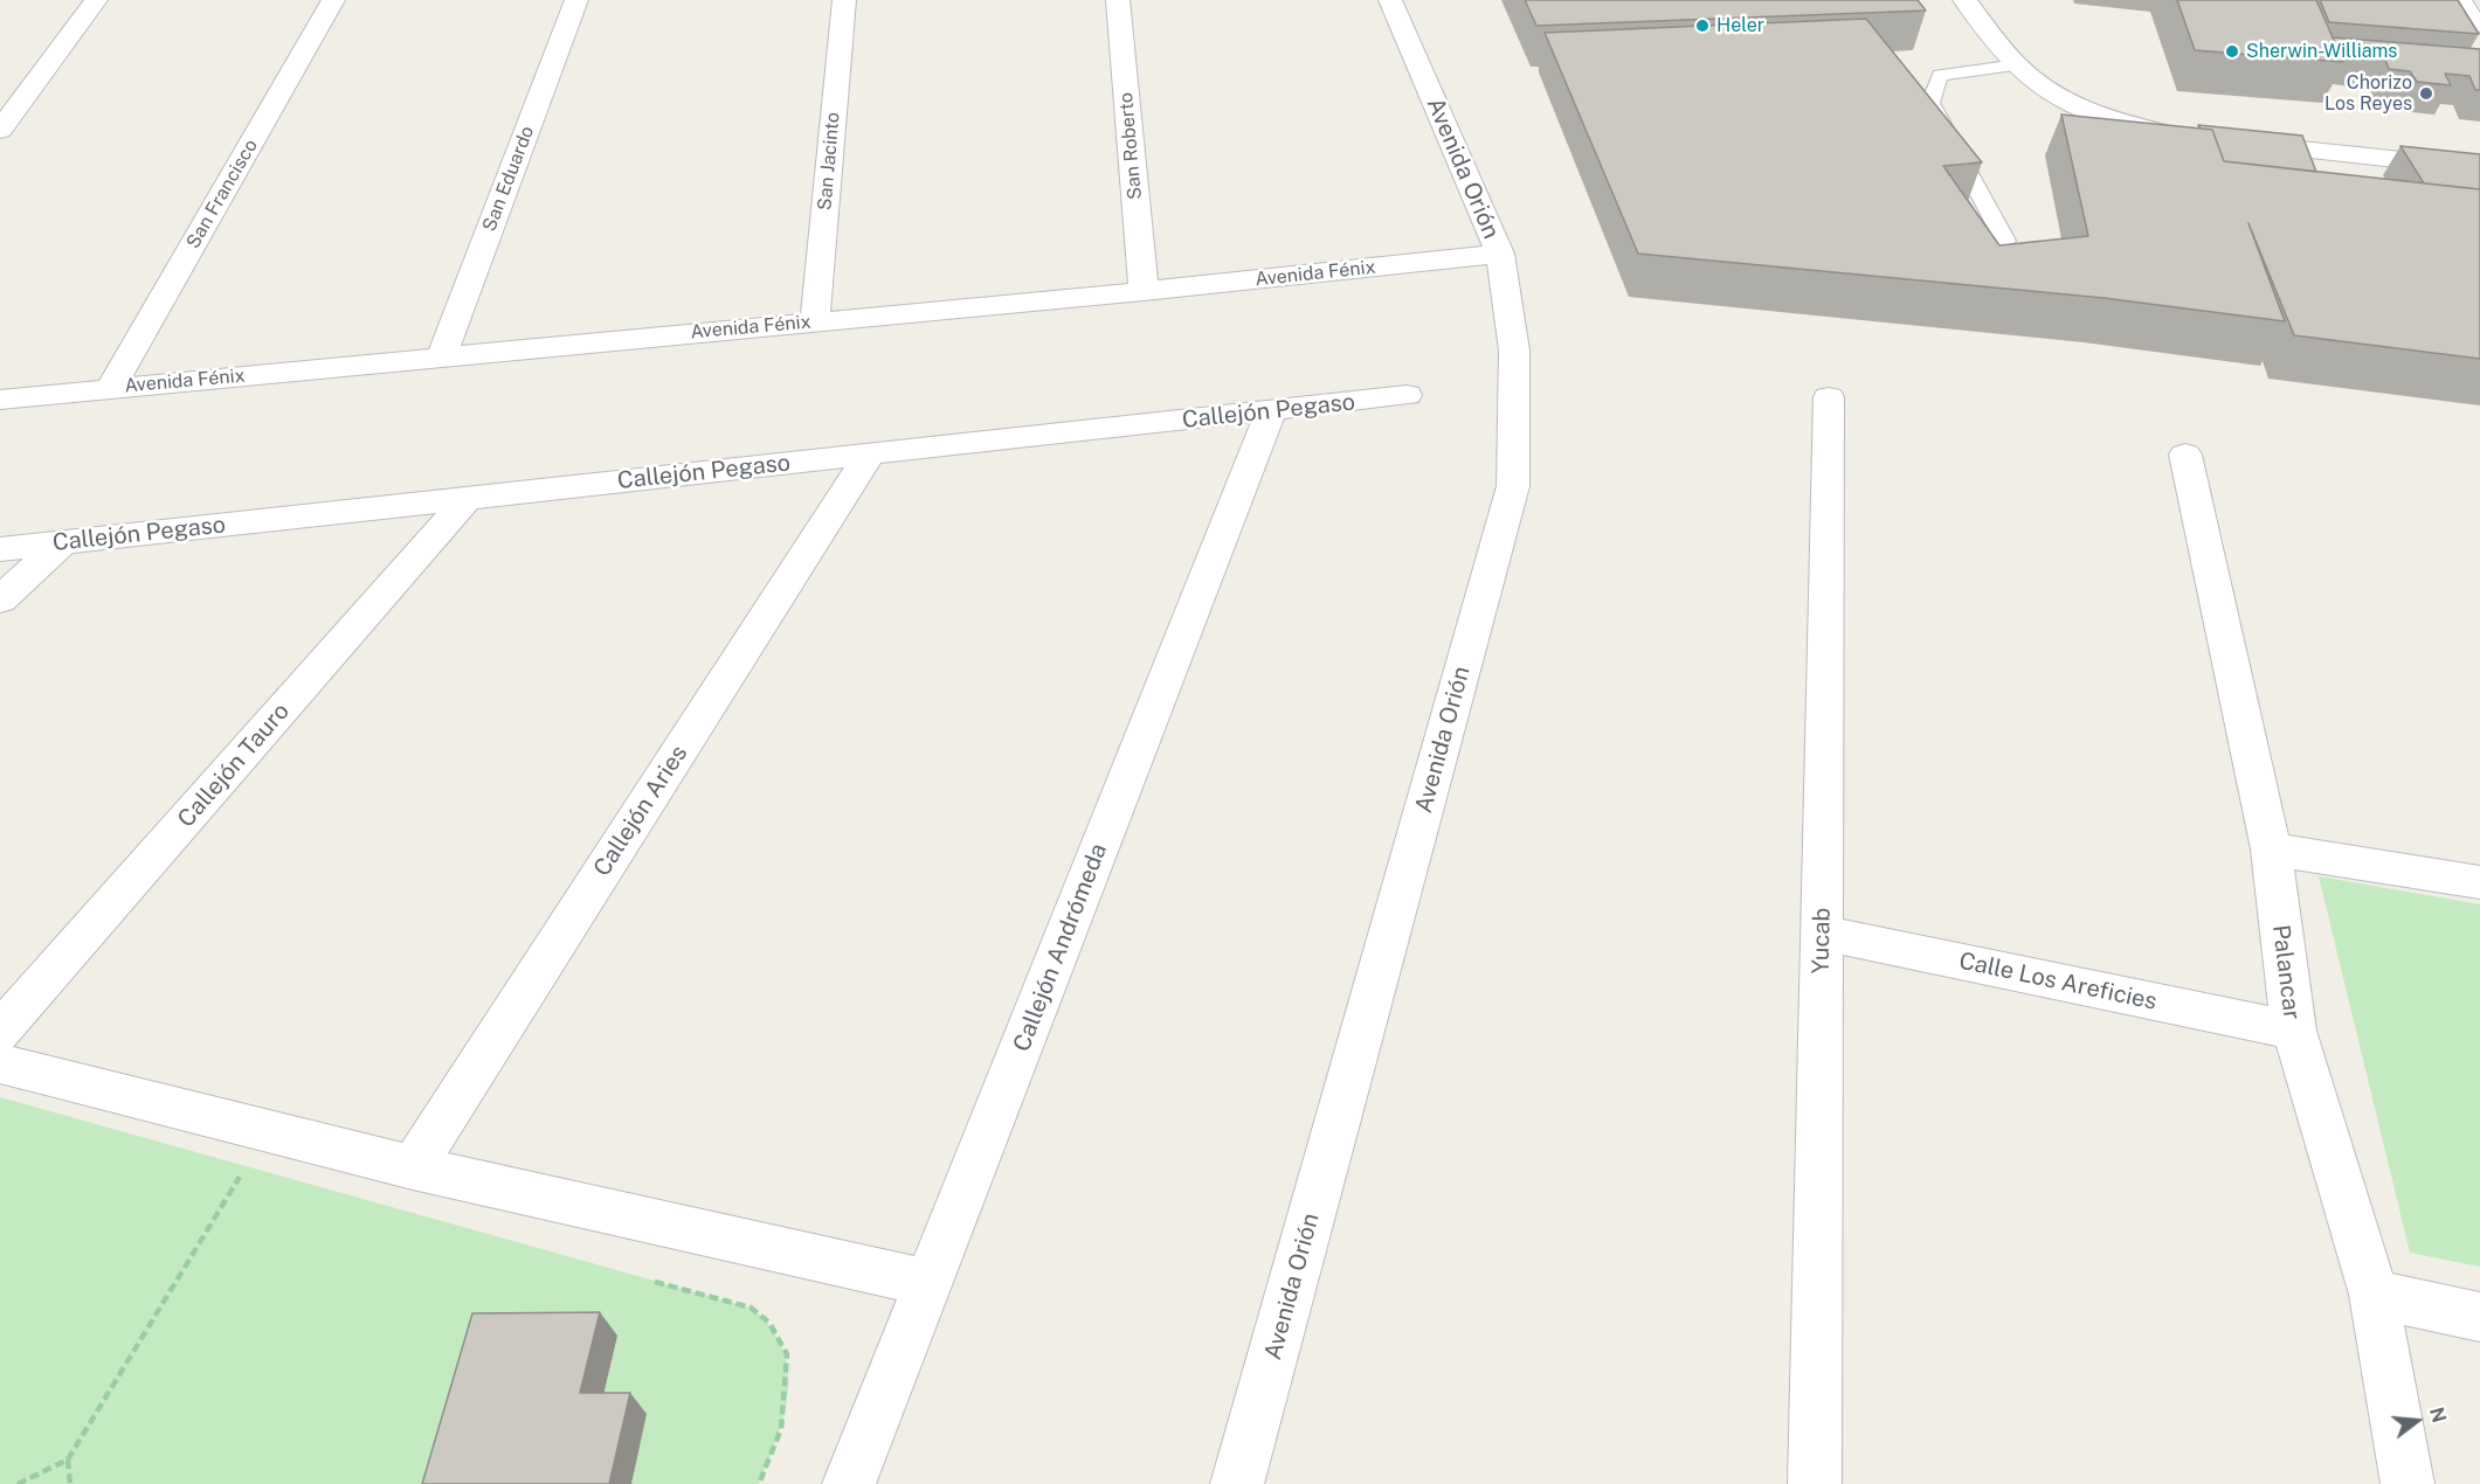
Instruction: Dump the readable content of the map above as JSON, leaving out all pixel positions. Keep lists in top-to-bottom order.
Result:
{
  "streets": {
    "street": [
      "San Roberto",
      "San Jacinto",
      "Avenida Orión",
      "San Eduardo",
      "San Francisco",
      "Avenida Fénix",
      "Callejón Pegaso",
      "Callejón Tauro",
      "Callejón Aries",
      "Yucab",
      "Callejón Andrómeda",
      "Palancar",
      "Calle Los Areficies"
    ]
  },
  "crossings": [
    ["San Roberto", "Avenida Fénix"],
    ["San Jacinto", "Avenida Fénix"],
    ["Avenida Orión", "Avenida Fénix"],
    ["San Eduardo", "Avenida Fénix"],
    ["San Francisco", "Avenida Fénix"],
    ["Callejón Pegaso", "Callejón Tauro"],
    ["Callejón Pegaso", "Callejón Aries"],
    ["Callejón Pegaso", "Callejón Andrómeda"],
    ["Yucab", "Calle Los Areficies"],
    ["Palancar", "Calle Los Areficies"]
  ],
  "places": ["Heler", "Sherwin-Williams", "Chorizo Los Reyes"],
  "north": "right"
}
